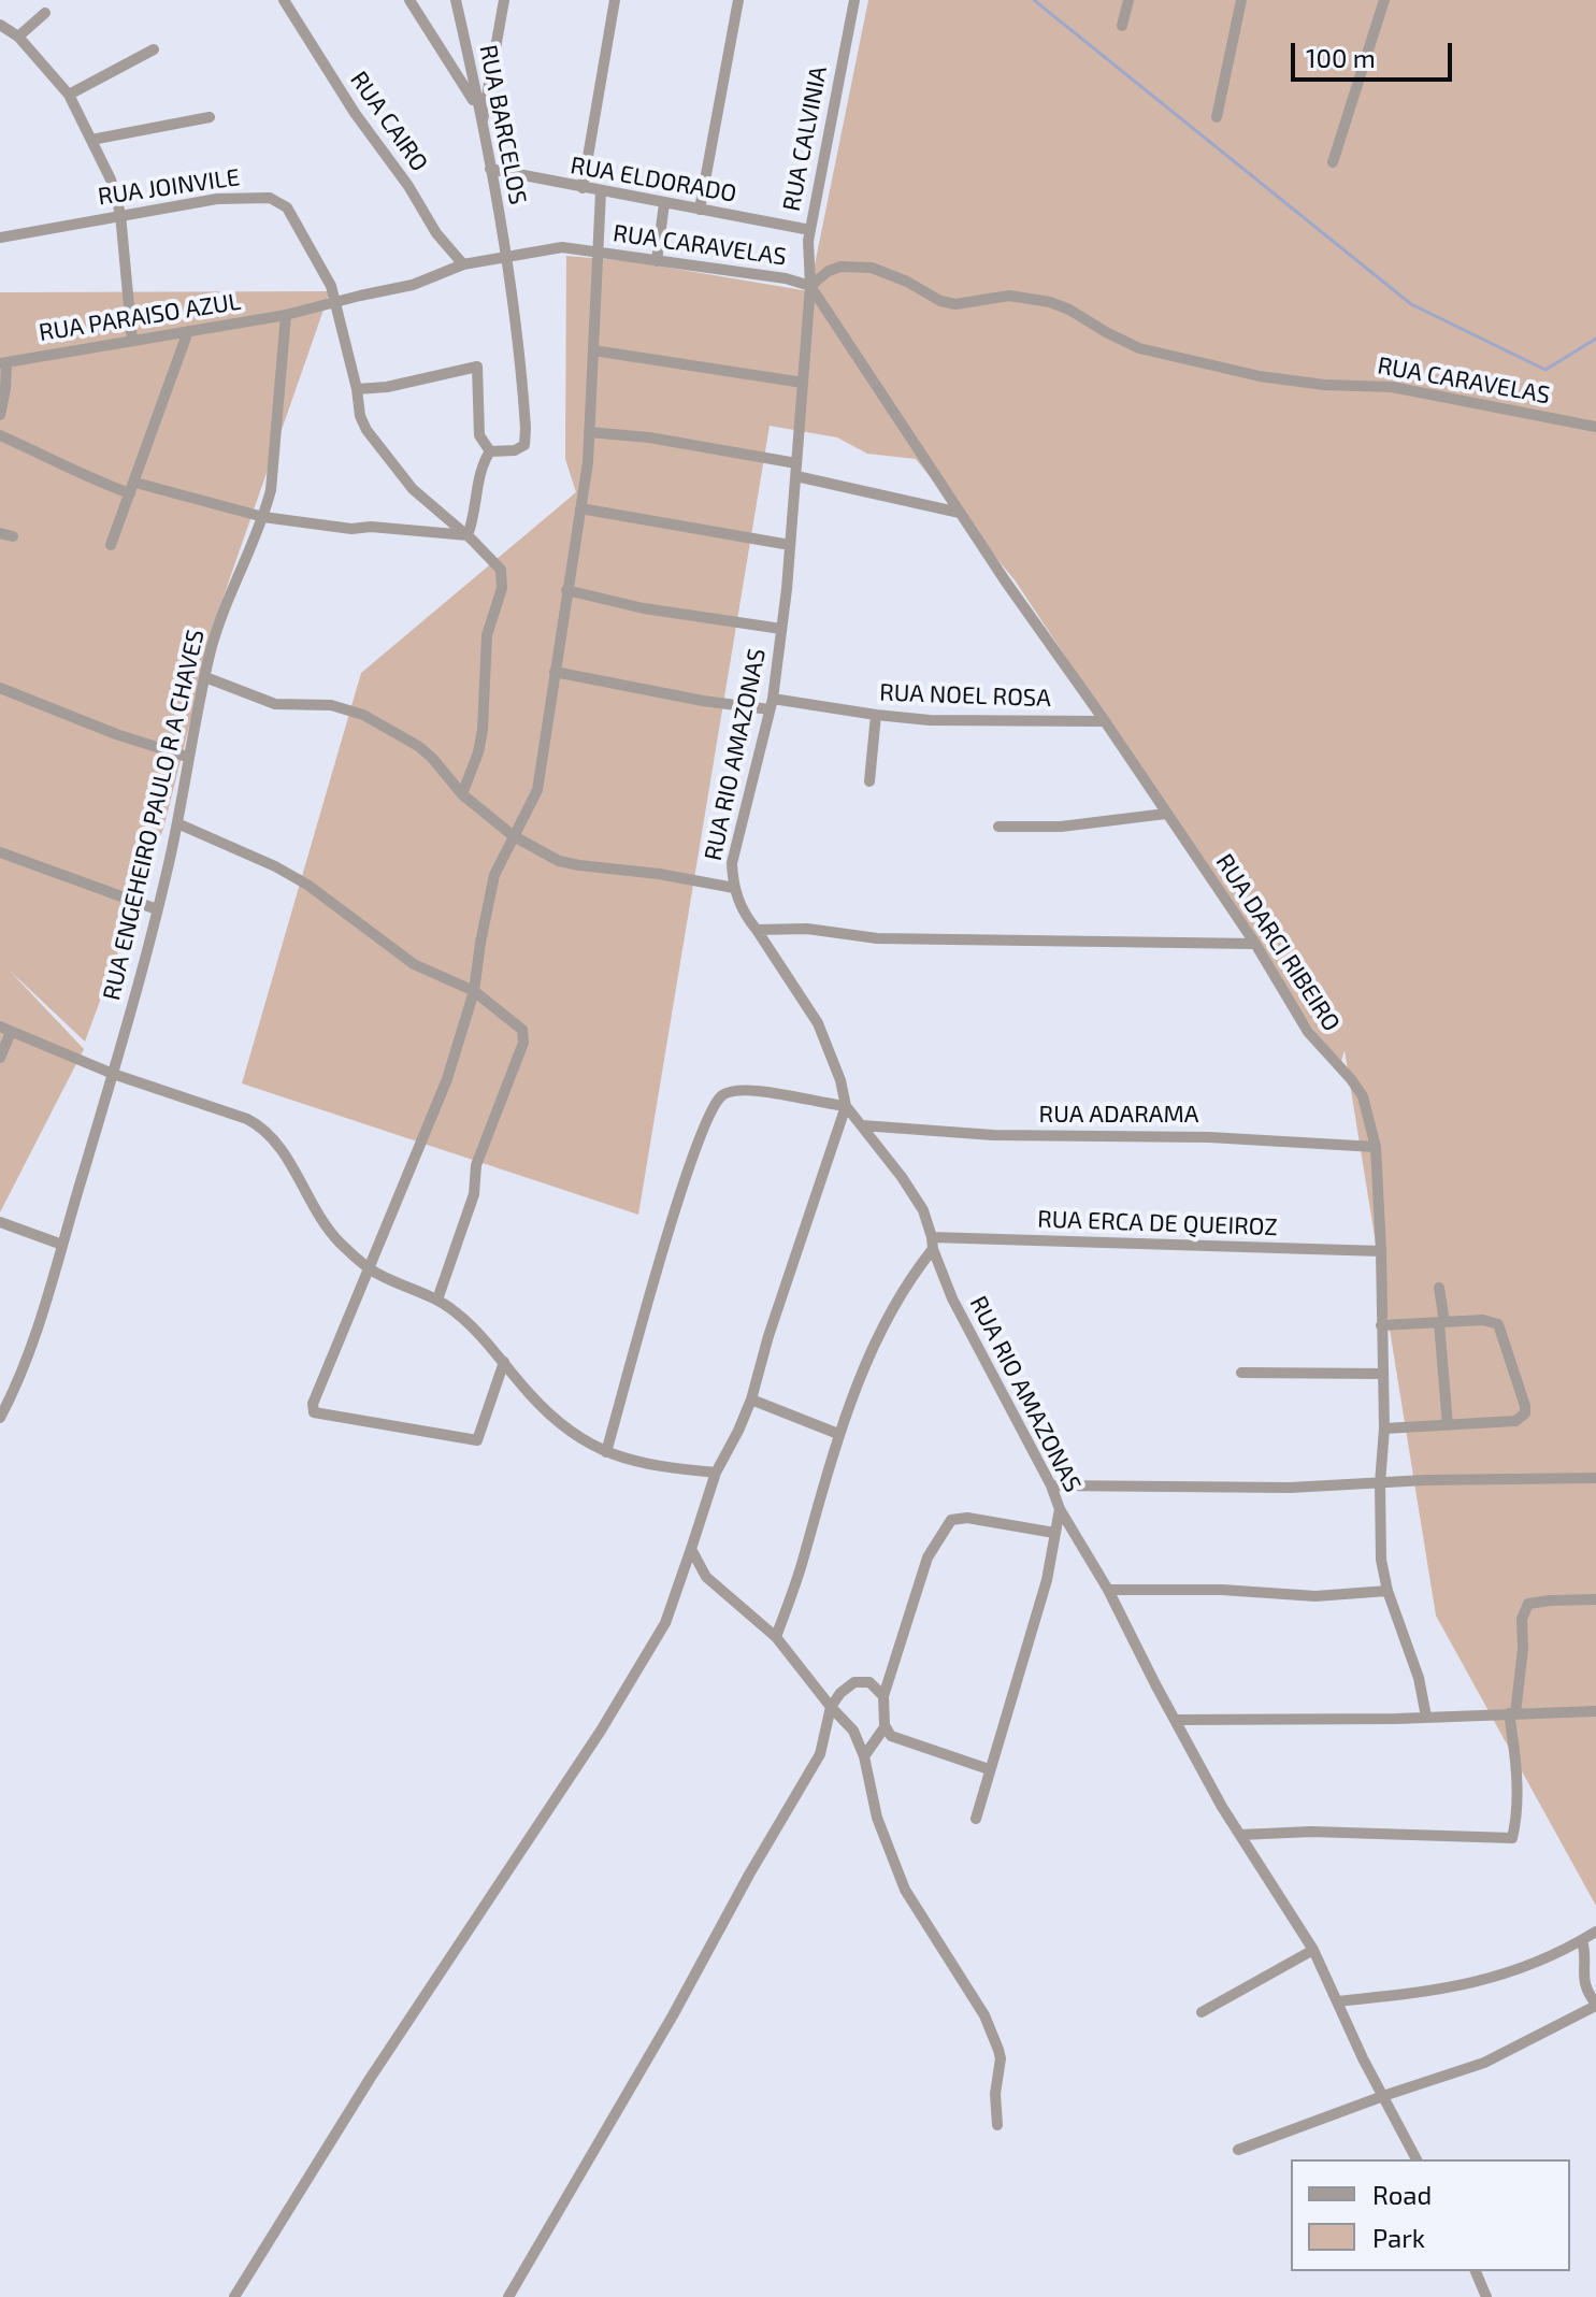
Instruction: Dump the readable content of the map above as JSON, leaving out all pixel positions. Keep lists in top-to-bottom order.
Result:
{
  "streets": {
    "street": [
      "RUA CAIRO",
      "RUA BARCELOS",
      "RUA CALVINIA",
      "RUA ELDORADO",
      "RUA JOINVILE",
      "RUA CARAVELAS",
      "RUA PARAISO AZUL",
      "RUA NOEL ROSA",
      "RUA RIO AMAZONAS",
      "RUA ENGEHEIRO PAULO R A CHAVES",
      "RUA DARCI RIBEIRO",
      "RUA ADARAMA",
      "RUA ERCA DE QUEIROZ"
    ]
  },
  "crossings": [
    ["RUA CAIRO", "RUA CARAVELAS"],
    ["RUA BARCELOS", "RUA ELDORADO"],
    ["RUA BARCELOS", "RUA CARAVELAS"],
    ["RUA CALVINIA", "RUA ELDORADO"],
    ["RUA CALVINIA", "RUA CARAVELAS"],
    ["RUA CALVINIA", "RUA RIO AMAZONAS"],
    ["RUA CALVINIA", "RUA DARCI RIBEIRO"],
    ["RUA JOINVILE", "RUA CARAVELAS"],
    ["RUA CARAVELAS", "RUA PARAISO AZUL"],
    ["RUA CARAVELAS", "RUA RIO AMAZONAS"],
    ["RUA CARAVELAS", "RUA ENGEHEIRO PAULO R A CHAVES"],
    ["RUA CARAVELAS", "RUA DARCI RIBEIRO"],
    ["RUA PARAISO AZUL", "RUA ENGEHEIRO PAULO R A CHAVES"],
    ["RUA NOEL ROSA", "RUA RIO AMAZONAS"],
    ["RUA NOEL ROSA", "RUA DARCI RIBEIRO"],
    ["RUA RIO AMAZONAS", "RUA DARCI RIBEIRO"],
    ["RUA RIO AMAZONAS", "RUA ADARAMA"],
    ["RUA RIO AMAZONAS", "RUA ERCA DE QUEIROZ"],
    ["RUA DARCI RIBEIRO", "RUA ADARAMA"],
    ["RUA DARCI RIBEIRO", "RUA ERCA DE QUEIROZ"]
  ],
  "legend": ["Road", "Park"],
  "scale_bar": "100 m"
}
